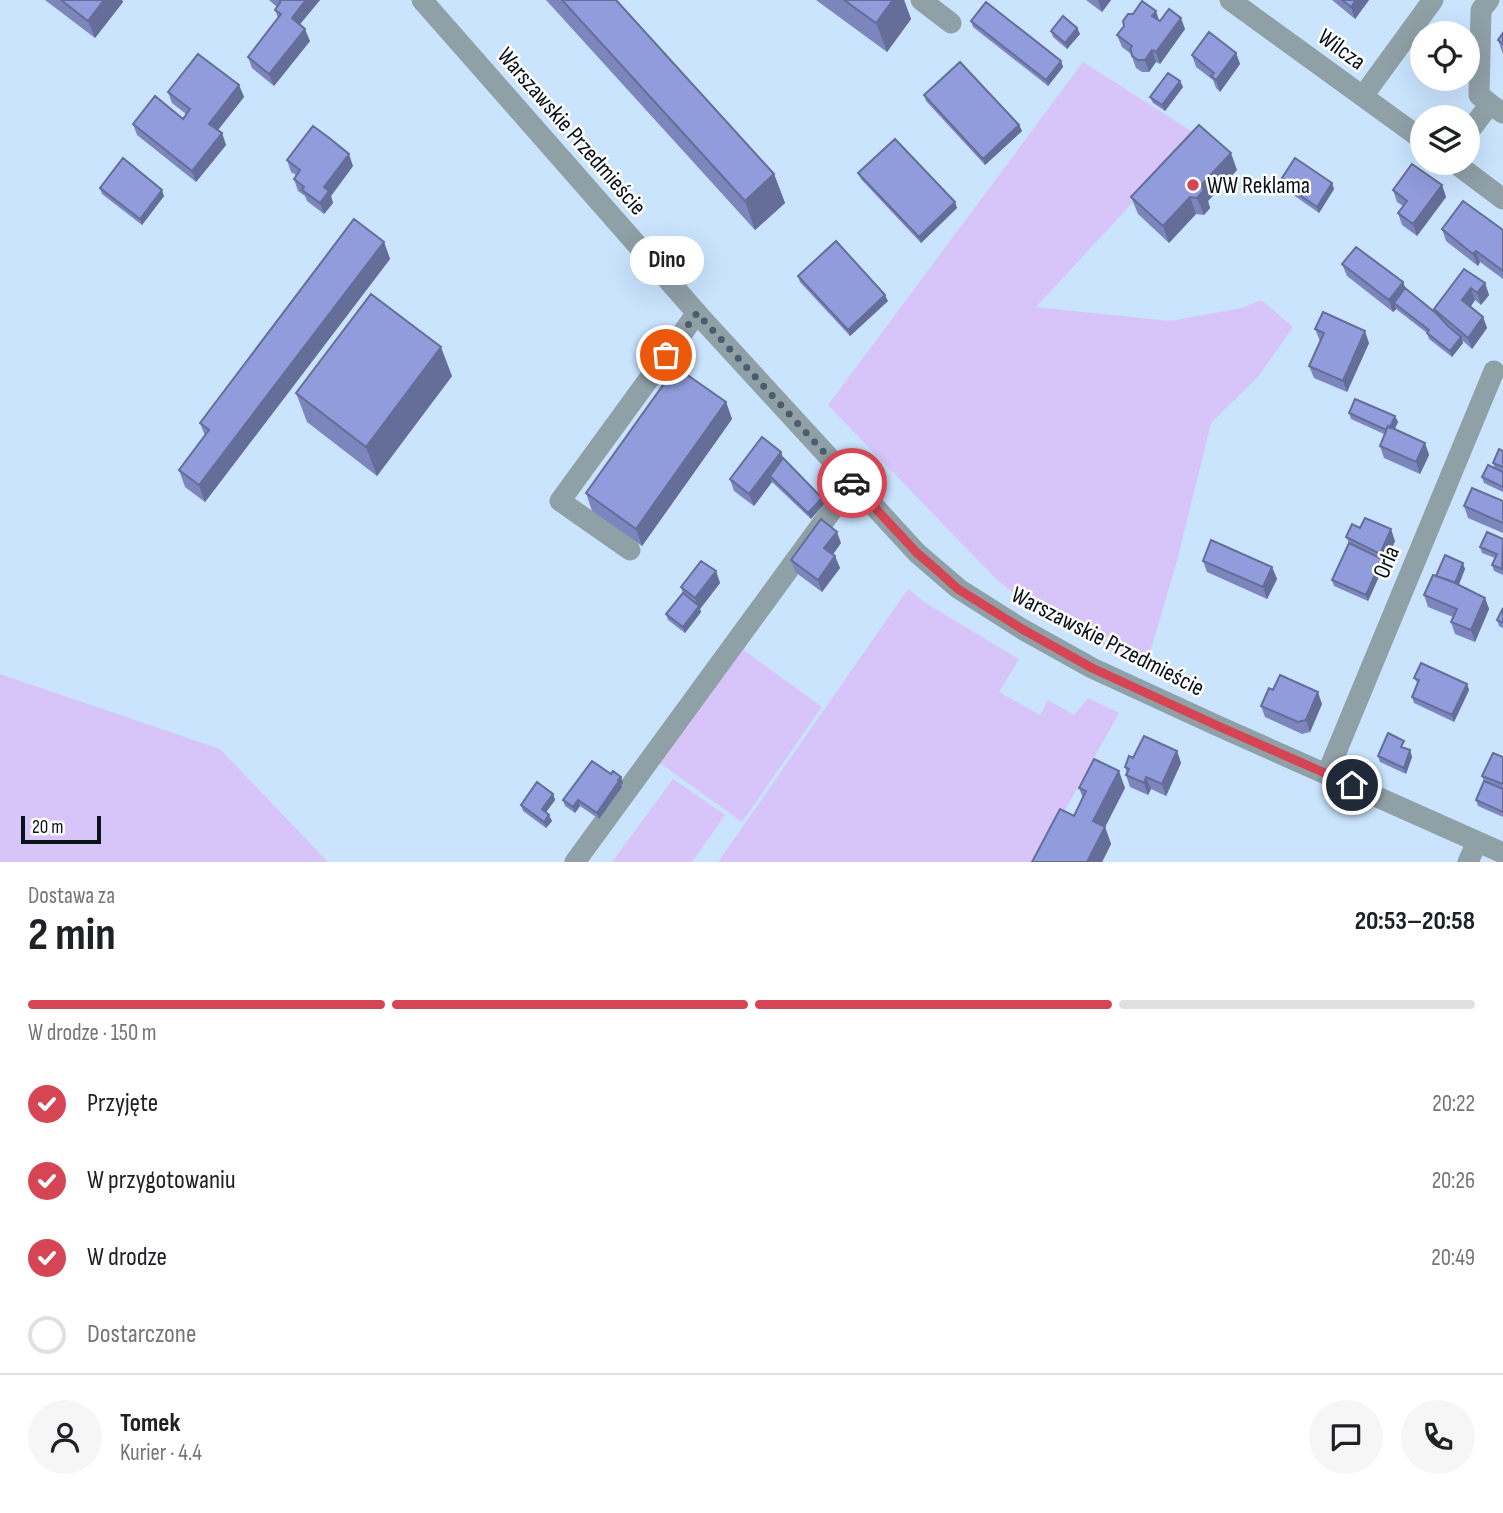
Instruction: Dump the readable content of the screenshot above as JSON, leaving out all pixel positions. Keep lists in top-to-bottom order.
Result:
{
  "streets": {
    "street": ["Wilcza", "Warszawskie Przedmieście", "Orla"]
  },
  "crossings": [
    ["Warszawskie Przedmieście", "Orla"]
  ],
  "places": ["WW Reklama", "Dino"],
  "scale_bar": "20 m",
  "page": {
    "bubble": "Dino",
    "scale": "20 m",
    "heading": ["2 min", "Dostawa za", "20:53–20:58"],
    "panel": ["Tomek", "Kurier · 4.4"],
    "bar": "W drodze · 150 m",
    "list": [
      ["Przyjęte", "20:22"],
      ["W przygotowaniu", "20:26"],
      ["W drodze", "20:49"],
      "Dostarczone"
    ]
  }
}
